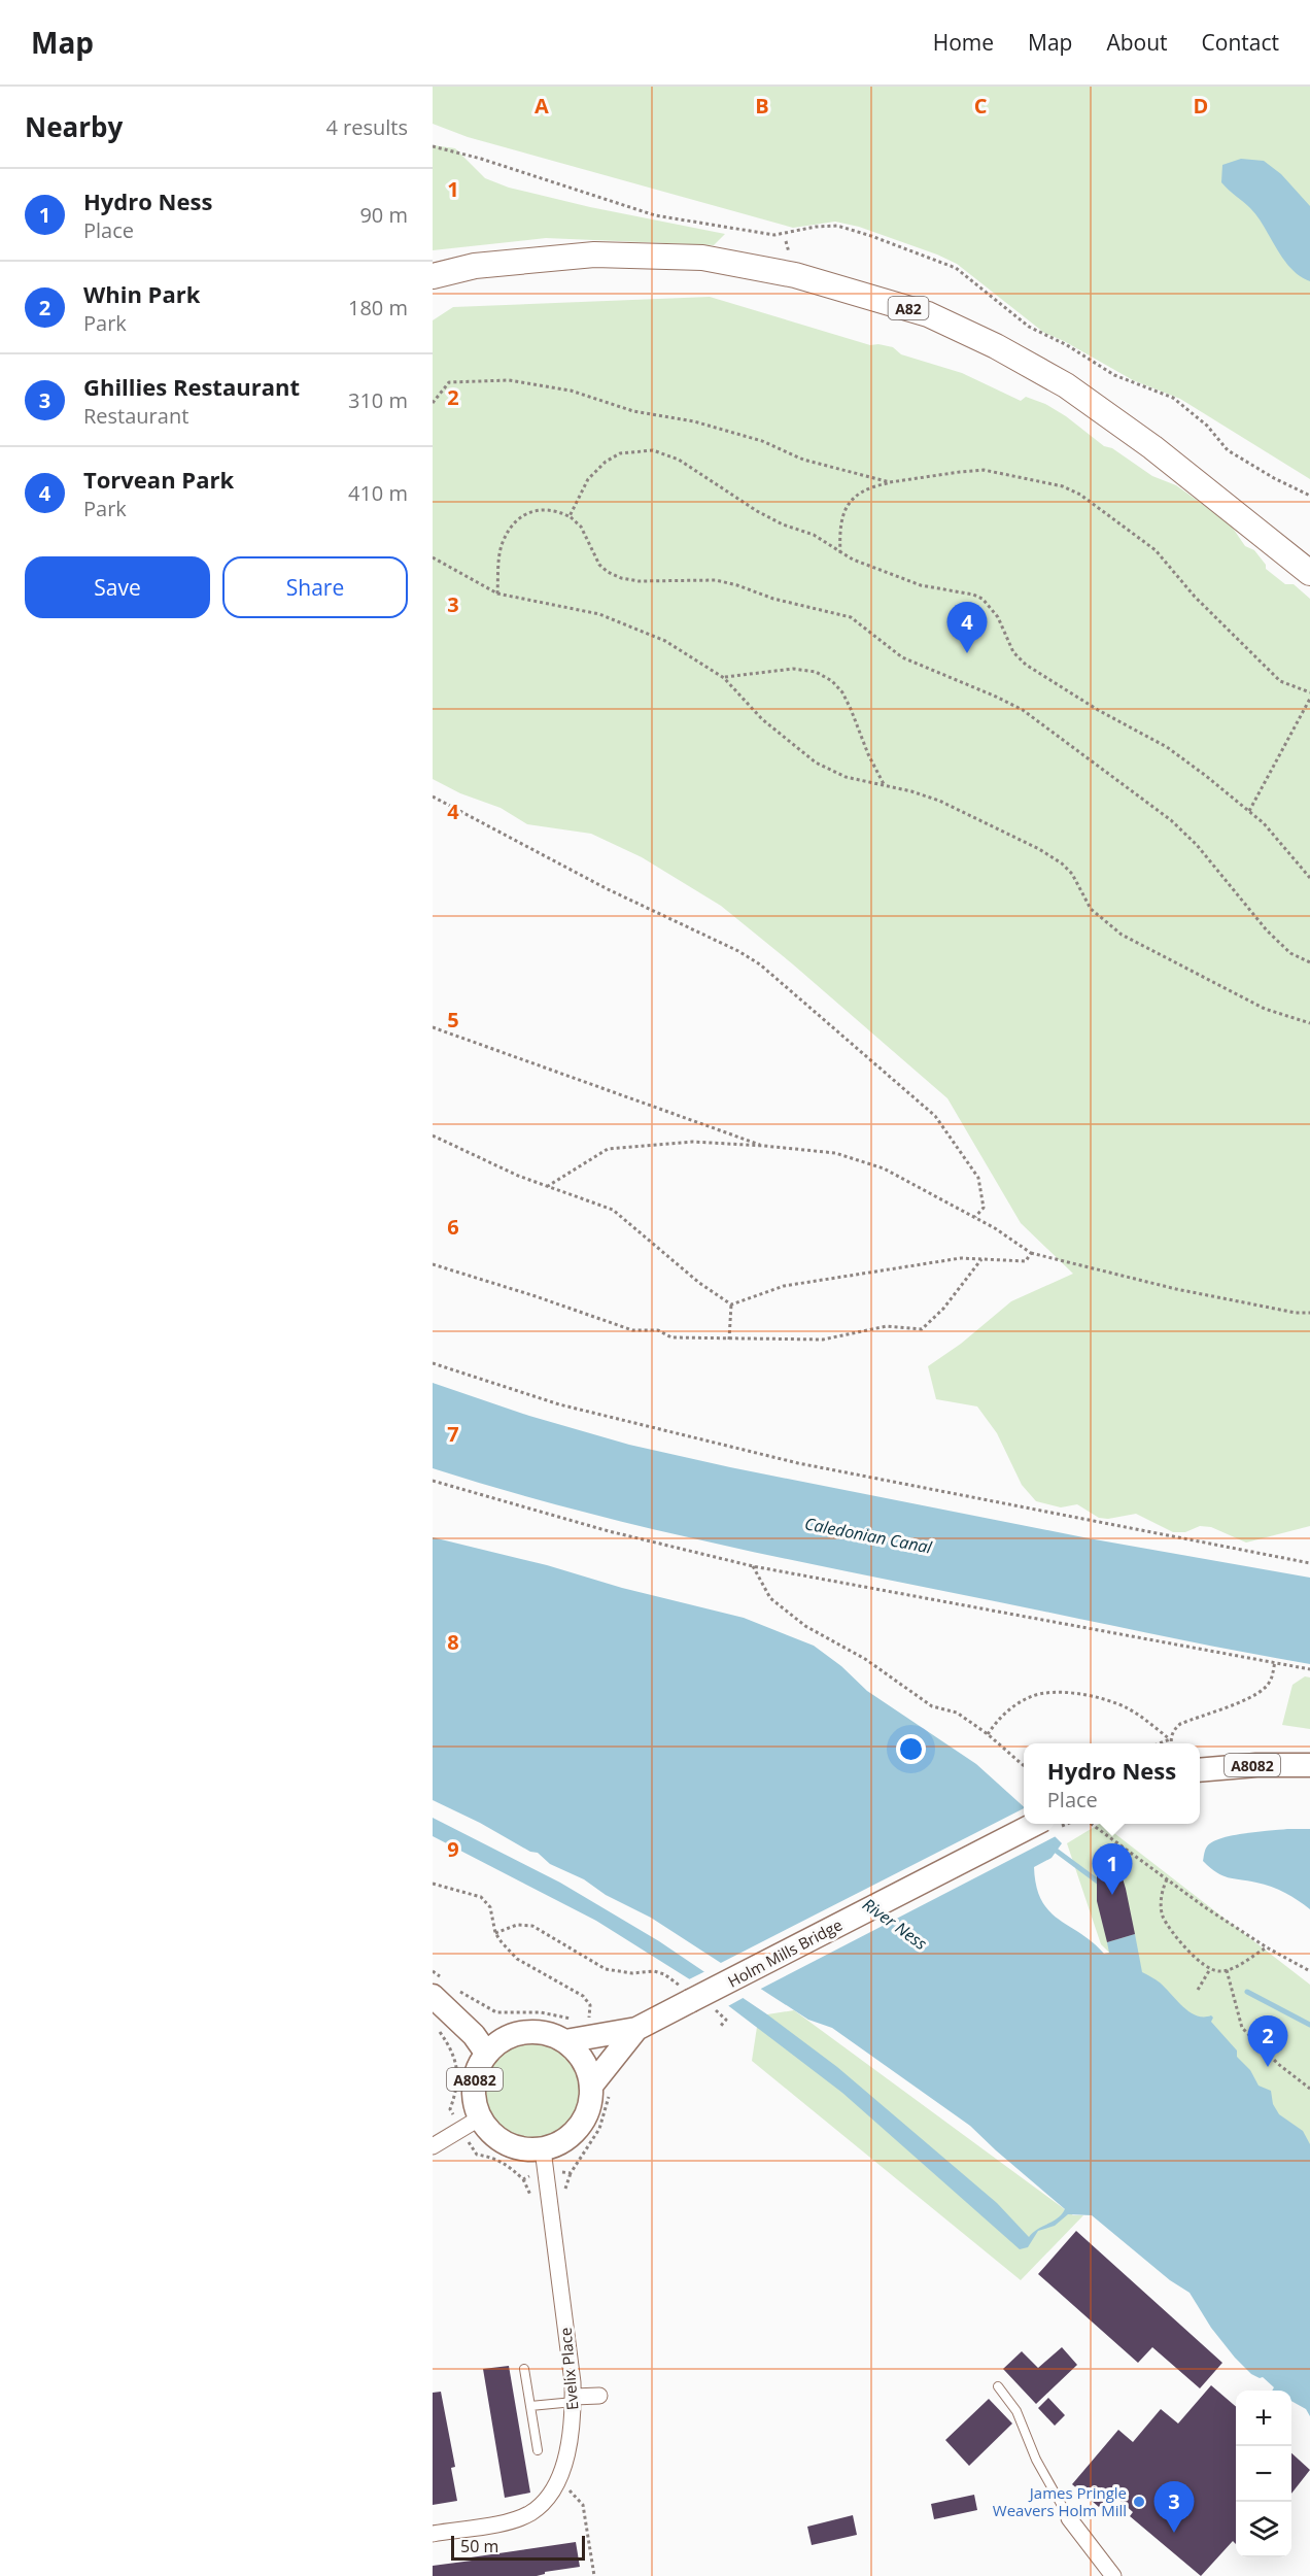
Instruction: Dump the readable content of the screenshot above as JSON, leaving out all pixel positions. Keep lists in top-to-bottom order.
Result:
{
  "streets": {
    "highway": ["A82"],
    "main road": ["A8082", "Holm Mills Bridge"],
    "street": ["Evelix Place"]
  },
  "crossings": [
    ["A8082", "Holm Mills Bridge"],
    ["A8082", "Evelix Place"]
  ],
  "water": ["Caledonian Canal", "River Ness"],
  "places": ["James Pringle Weavers Holm Mill"],
  "scale_bar": "50 m",
  "page": {
    "header": "Map",
    "nav": [
      "Home",
      "Map",
      "About",
      "Contact"
    ],
    "heading": ["Nearby", "4 results"],
    "list": [
      {
        "mark": "1",
        "name": "Hydro Ness",
        "note": "Place",
        "value": "90 m"
      },
      {
        "mark": "2",
        "name": "Whin Park",
        "note": "Park",
        "value": "180 m"
      },
      {
        "mark": "3",
        "name": "Ghillies Restaurant",
        "note": "Restaurant",
        "value": "310 m"
      },
      {
        "mark": "4",
        "name": "Torvean Park",
        "note": "Park",
        "value": "410 m"
      }
    ],
    "buttons": ["Save", "Share"],
    "pins": [
      "4",
      "1",
      "2",
      "3"
    ],
    "popup": ["Hydro Ness", "Place"],
    "map_buttons": ["+", "−"],
    "scale": "50 m"
  },
  "grid": {
    "columns": [
      "A",
      "B",
      "C",
      "D"
    ],
    "rows": [
      "1",
      "2",
      "3",
      "4",
      "5",
      "6",
      "7",
      "8",
      "9"
    ]
  }
}
